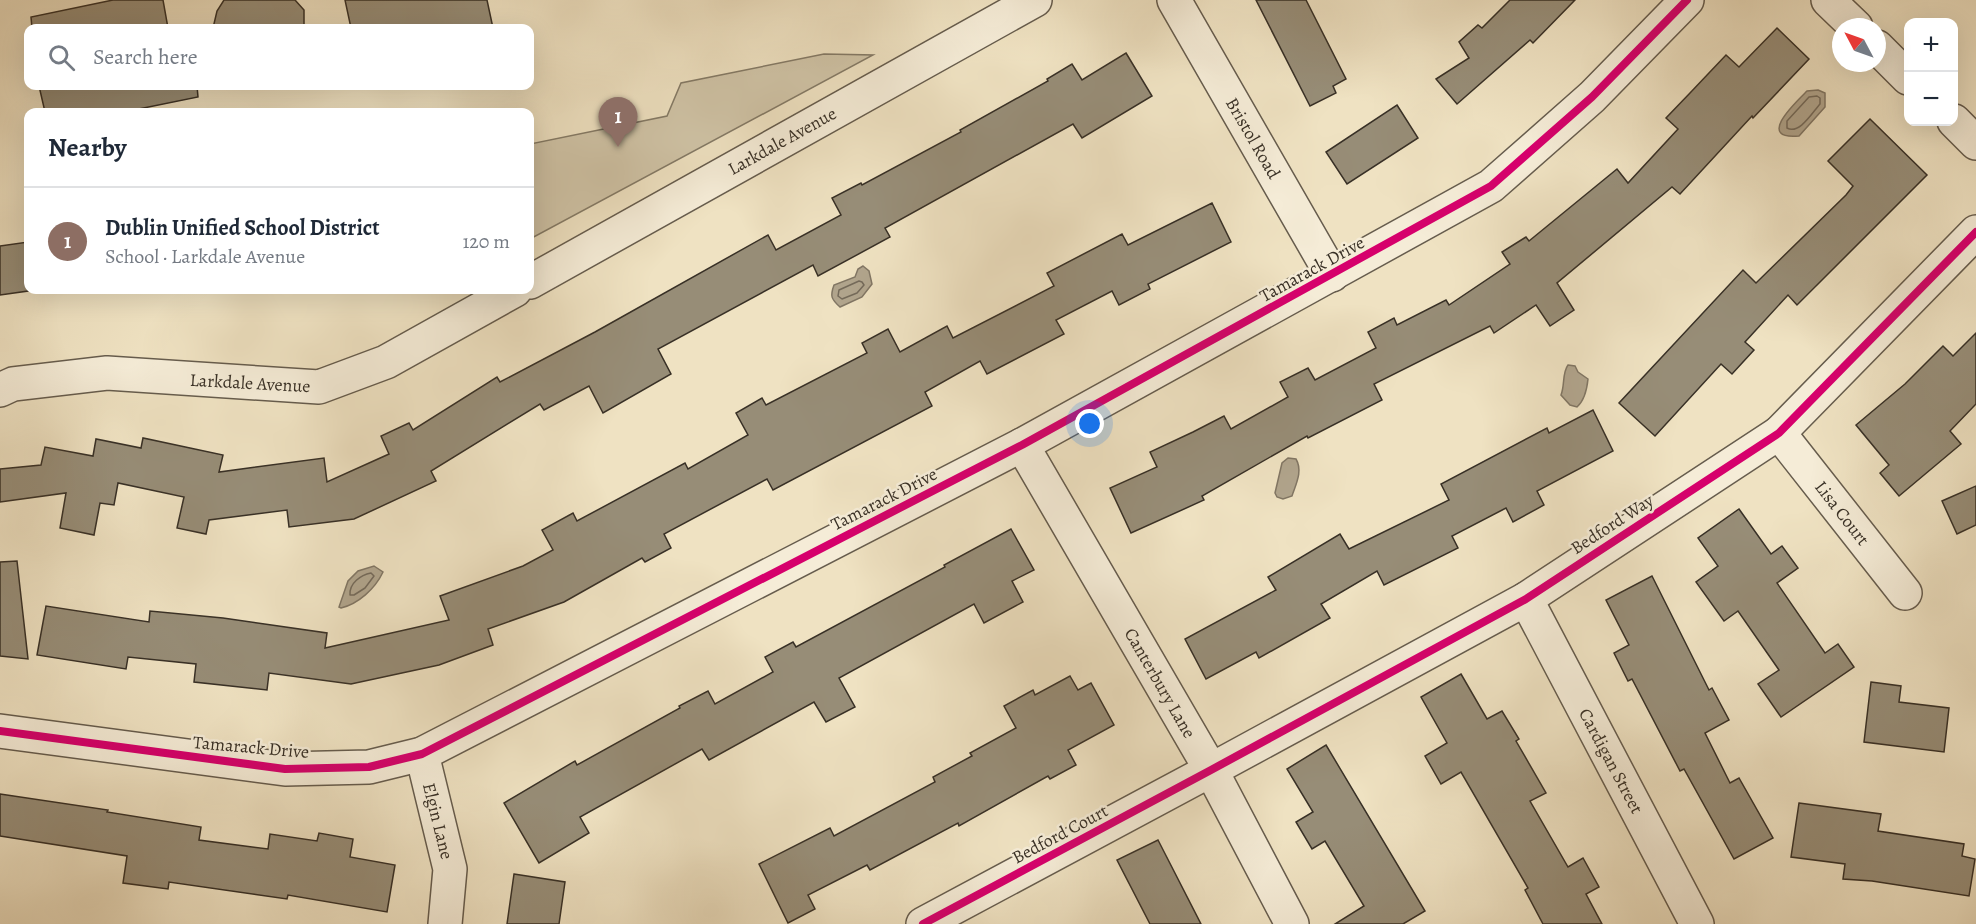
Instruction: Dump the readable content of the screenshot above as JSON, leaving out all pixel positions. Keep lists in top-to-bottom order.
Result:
{
  "streets": {
    "street": [
      "Bristol Road",
      "Larkdale Avenue",
      "Tamarack Drive",
      "Lisa Court",
      "Bedford Way",
      "Canterbury Lane",
      "Cardigan Street",
      "Elgin Lane",
      "Bedford Court"
    ]
  },
  "crossings": [
    ["Bristol Road", "Tamarack Drive"],
    ["Tamarack Drive", "Canterbury Lane"],
    ["Tamarack Drive", "Elgin Lane"],
    ["Lisa Court", "Bedford Way"],
    ["Bedford Way", "Canterbury Lane"],
    ["Bedford Way", "Cardigan Street"],
    ["Bedford Way", "Bedford Court"],
    ["Canterbury Lane", "Bedford Court"]
  ],
  "north": "top left",
  "page": {
    "map_buttons": ["+", "−"],
    "search": "Search here",
    "pins": "1",
    "heading": "Nearby",
    "list": [
      {
        "mark": "1",
        "name": "Dublin Unified School District",
        "note": "School · Larkdale Avenue",
        "value": "120 m"
      }
    ]
  }
}
